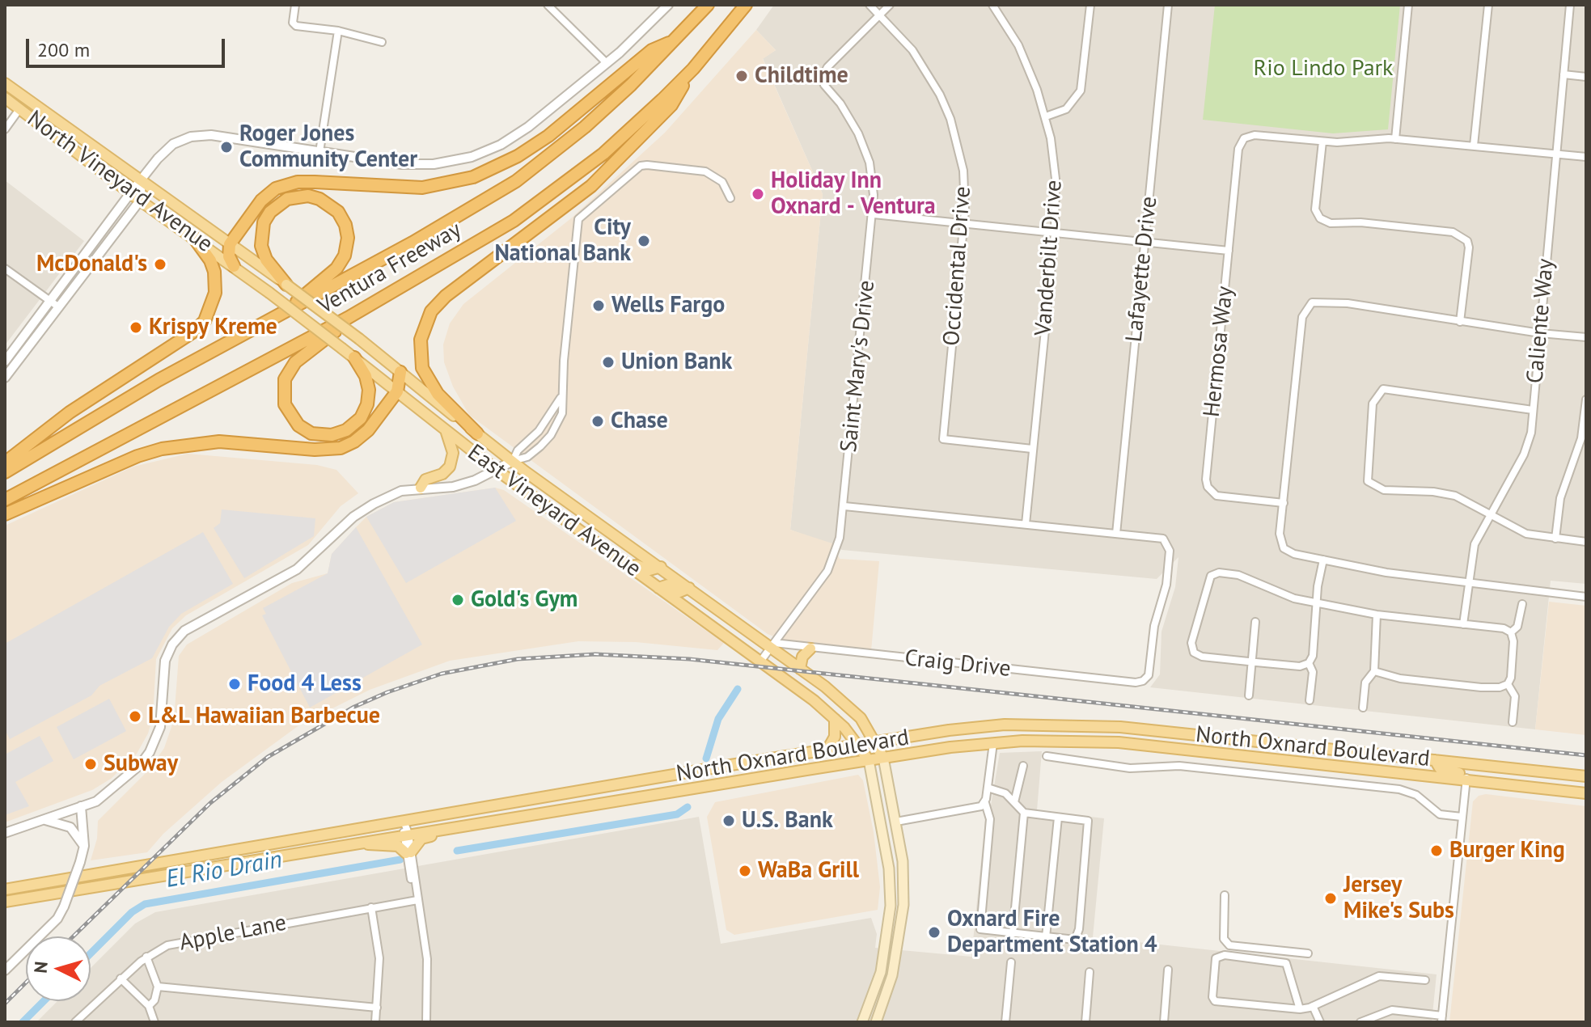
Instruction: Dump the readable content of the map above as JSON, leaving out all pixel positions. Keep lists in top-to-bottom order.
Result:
{
  "streets": {
    "highway": ["Ventura Freeway"],
    "main road": ["North Vineyard Avenue", "East Vineyard Avenue", "North Oxnard Boulevard"],
    "street": [
      "Vanderbilt Drive",
      "Occidental Drive",
      "Lafayette Drive",
      "Caliente Way",
      "Hermosa Way",
      "Saint Mary's Drive",
      "Craig Drive",
      "Apple Lane"
    ]
  },
  "crossings": [
    ["North Vineyard Avenue", "East Vineyard Avenue"],
    ["Vanderbilt Drive", "Occidental Drive"],
    ["Occidental Drive", "Saint Mary's Drive"],
    ["Lafayette Drive", "Craig Drive"],
    ["Saint Mary's Drive", "East Vineyard Avenue"],
    ["Saint Mary's Drive", "Craig Drive"],
    ["East Vineyard Avenue", "Craig Drive"],
    ["East Vineyard Avenue", "North Oxnard Boulevard"]
  ],
  "water": ["El Rio Drain"],
  "parks": ["Rio Lindo Park"],
  "places": [
    "Childtime",
    "Roger Jones Community Center",
    "Holiday Inn Oxnard - Ventura",
    "City National Bank",
    "McDonald's",
    "Wells Fargo",
    "Krispy Kreme",
    "Union Bank",
    "Chase",
    "Gold's Gym",
    "Food 4 Less",
    "L&L Hawaiian Barbecue",
    "Subway",
    "U.S. Bank",
    "Burger King",
    "WaBa Grill",
    "Jersey Mike's Subs",
    "Oxnard Fire Department Station 4"
  ],
  "scale_bar": "200 m",
  "north": "left"
}
